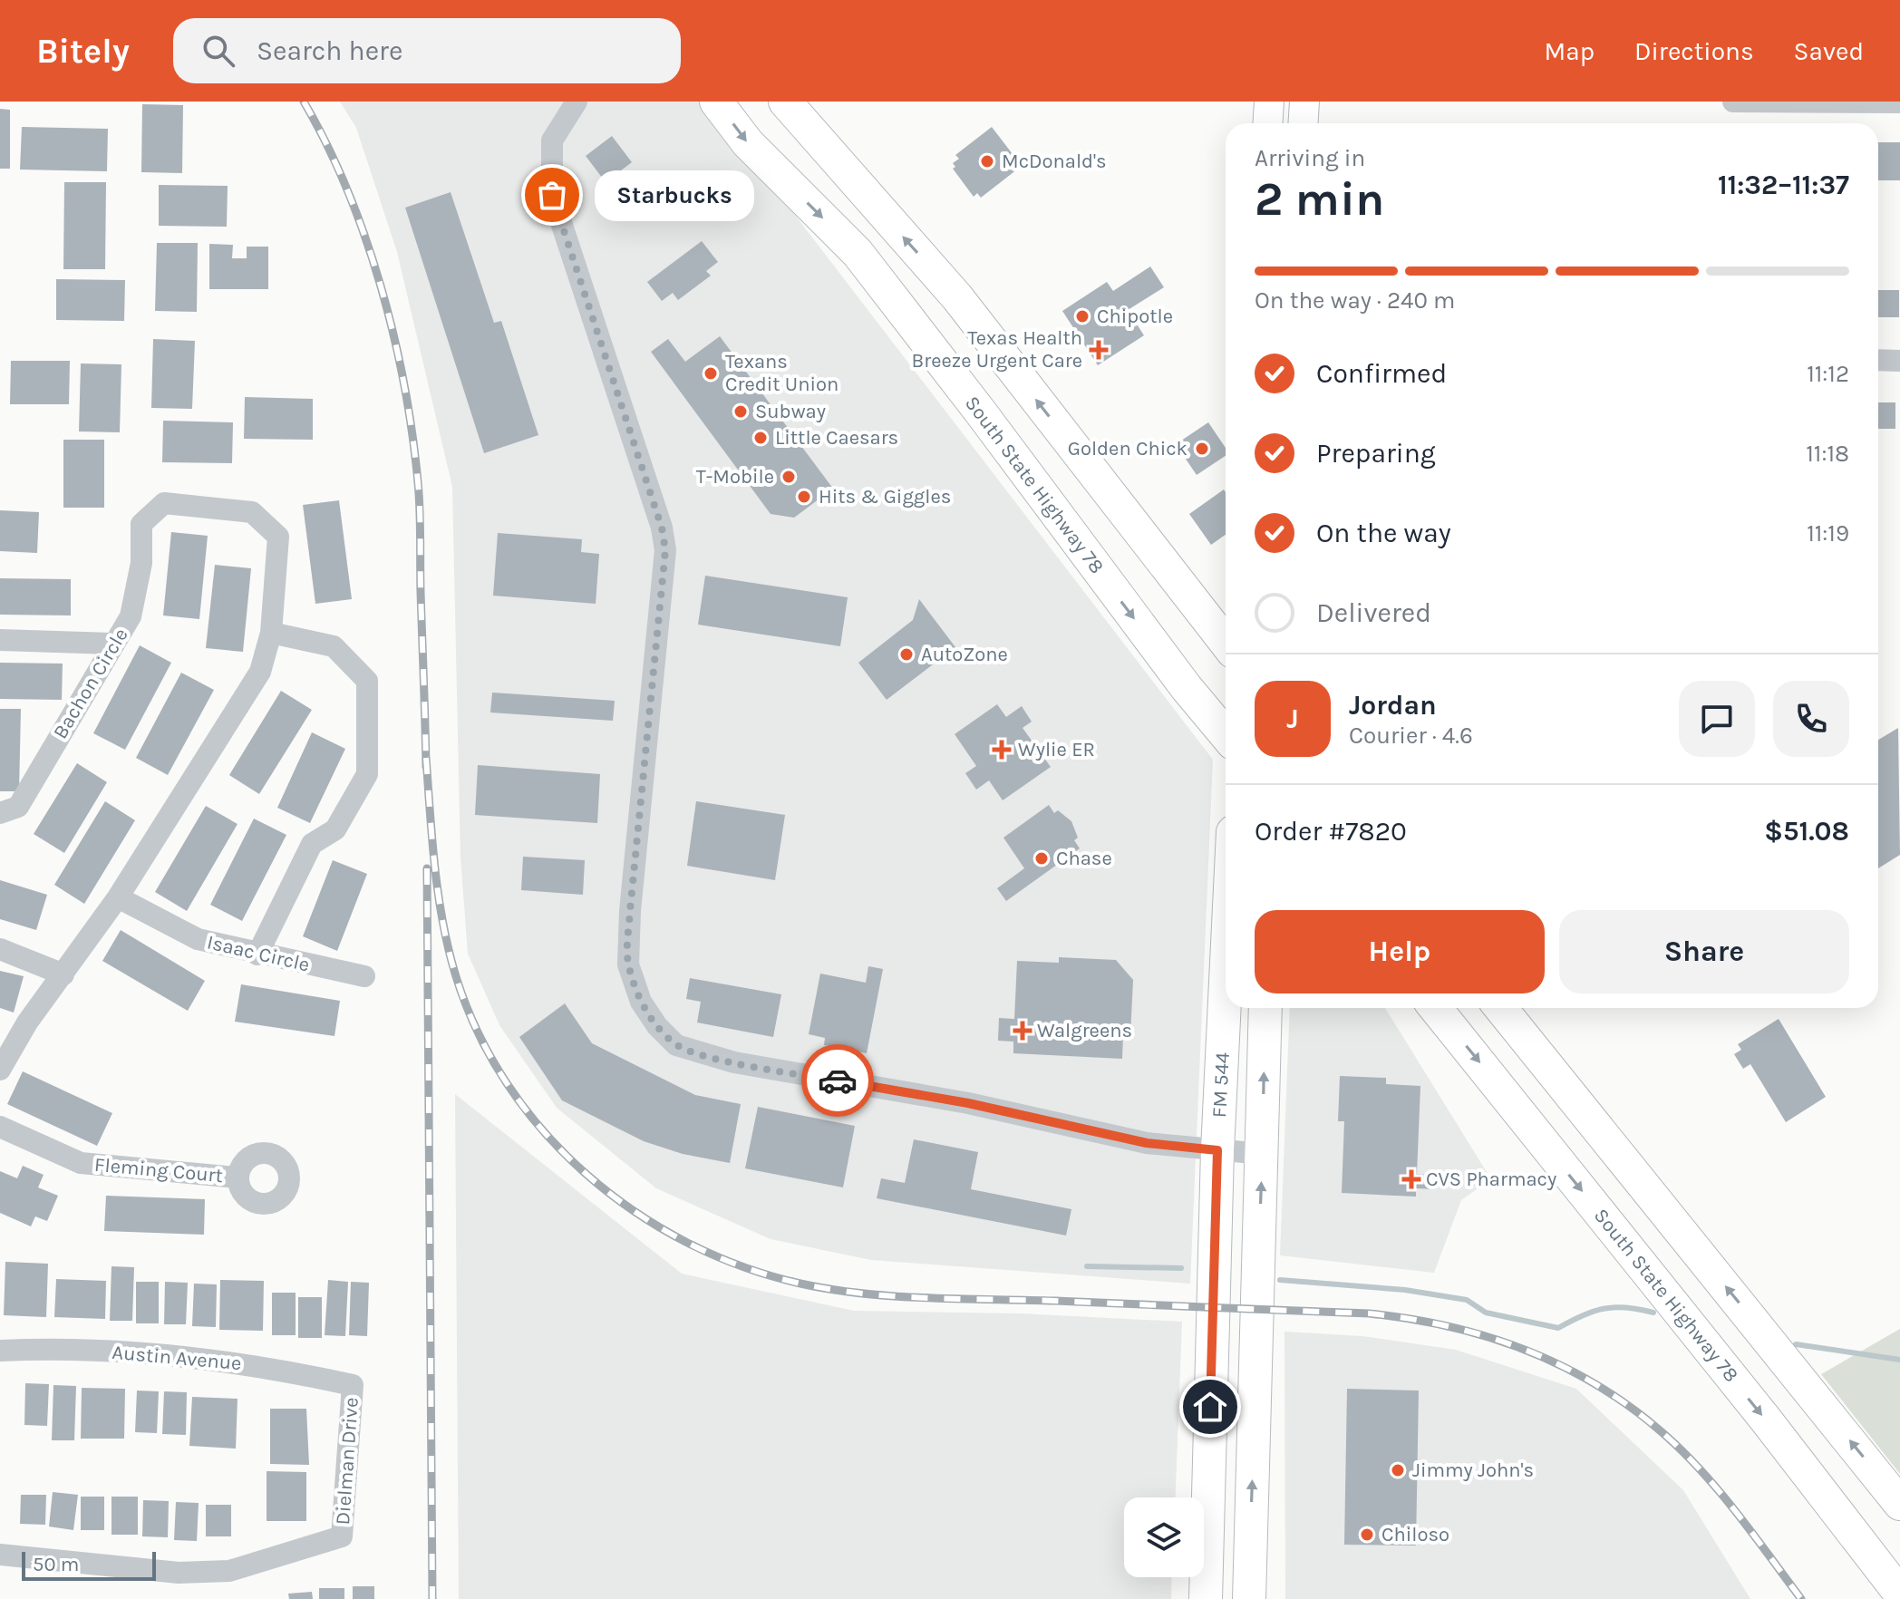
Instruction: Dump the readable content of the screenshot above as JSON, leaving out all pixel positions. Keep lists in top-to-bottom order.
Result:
{
  "streets": {
    "main road": ["South State Highway 78", "FM 544"],
    "street": [
      "Bachon Circle",
      "Isaac Circle",
      "Fleming Court",
      "Austin Avenue",
      "Dielman Drive"
    ]
  },
  "crossings": [
    ["Bachon Circle", "Isaac Circle"],
    ["Austin Avenue", "Dielman Drive"]
  ],
  "places": {
    "other": [
      "McDonald's",
      "Starbucks",
      "Chipotle",
      "Texans Credit Union",
      "Subway",
      "Little Caesars",
      "Golden Chick",
      "T-Mobile",
      "Hits & Giggles",
      "AutoZone",
      "Chase",
      "Jimmy John's",
      "Chiloso"
    ],
    "health": [
      "Texas Health Breeze Urgent Care",
      "Wylie ER",
      "Walgreens",
      "CVS Pharmacy"
    ]
  },
  "scale_bar": "50 m",
  "page": {
    "header": "Bitely",
    "search": "Search here",
    "nav": ["Map", "Directions", "Saved"],
    "heading": ["2 min", "Arriving in", "11:32–11:37"],
    "panel": [
      "Jordan",
      "Courier · 4.6",
      "Order #7820",
      "$51.08"
    ],
    "bubble": "Starbucks",
    "bar": "On the way · 240 m",
    "list": [
      ["Confirmed", "11:12"],
      ["Preparing", "11:18"],
      ["On the way", "11:19"],
      "Delivered"
    ],
    "round": "J",
    "buttons": ["Help", "Share"],
    "scale": "50 m"
  }
}
